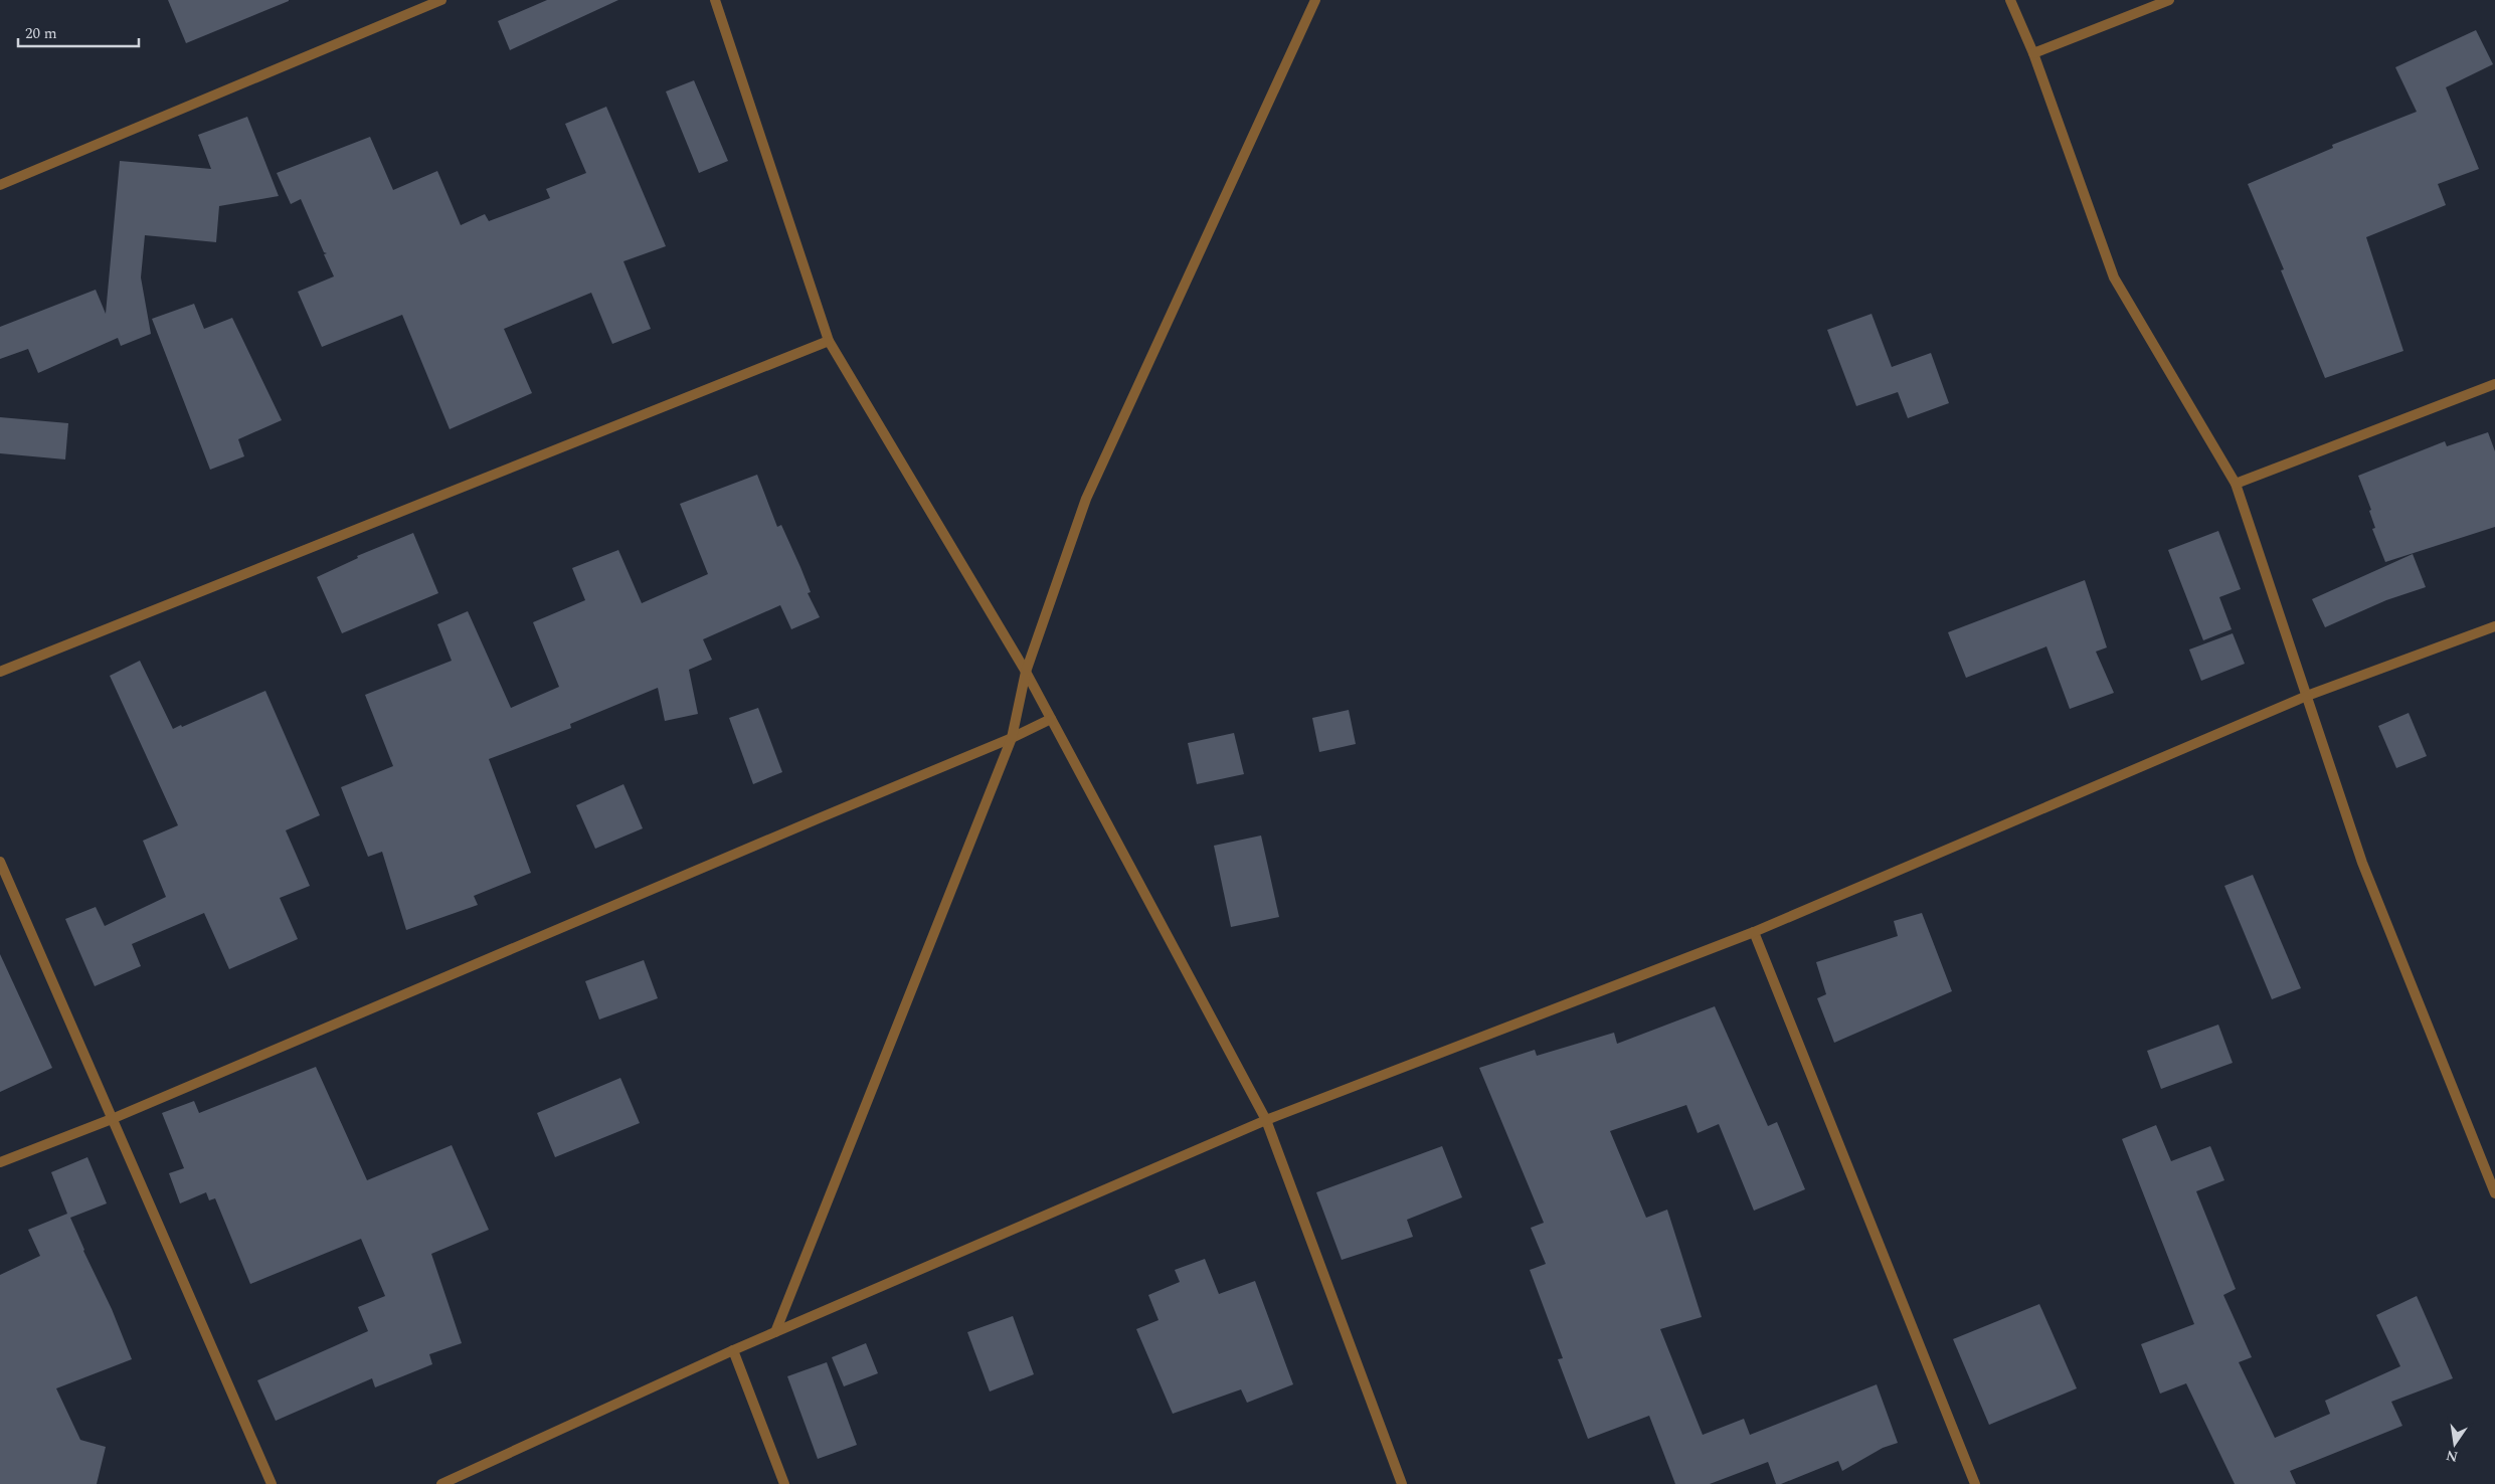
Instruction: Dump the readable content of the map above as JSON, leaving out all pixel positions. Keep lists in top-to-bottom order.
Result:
{
  "scale_bar": "20 m",
  "north": "bottom"
}
